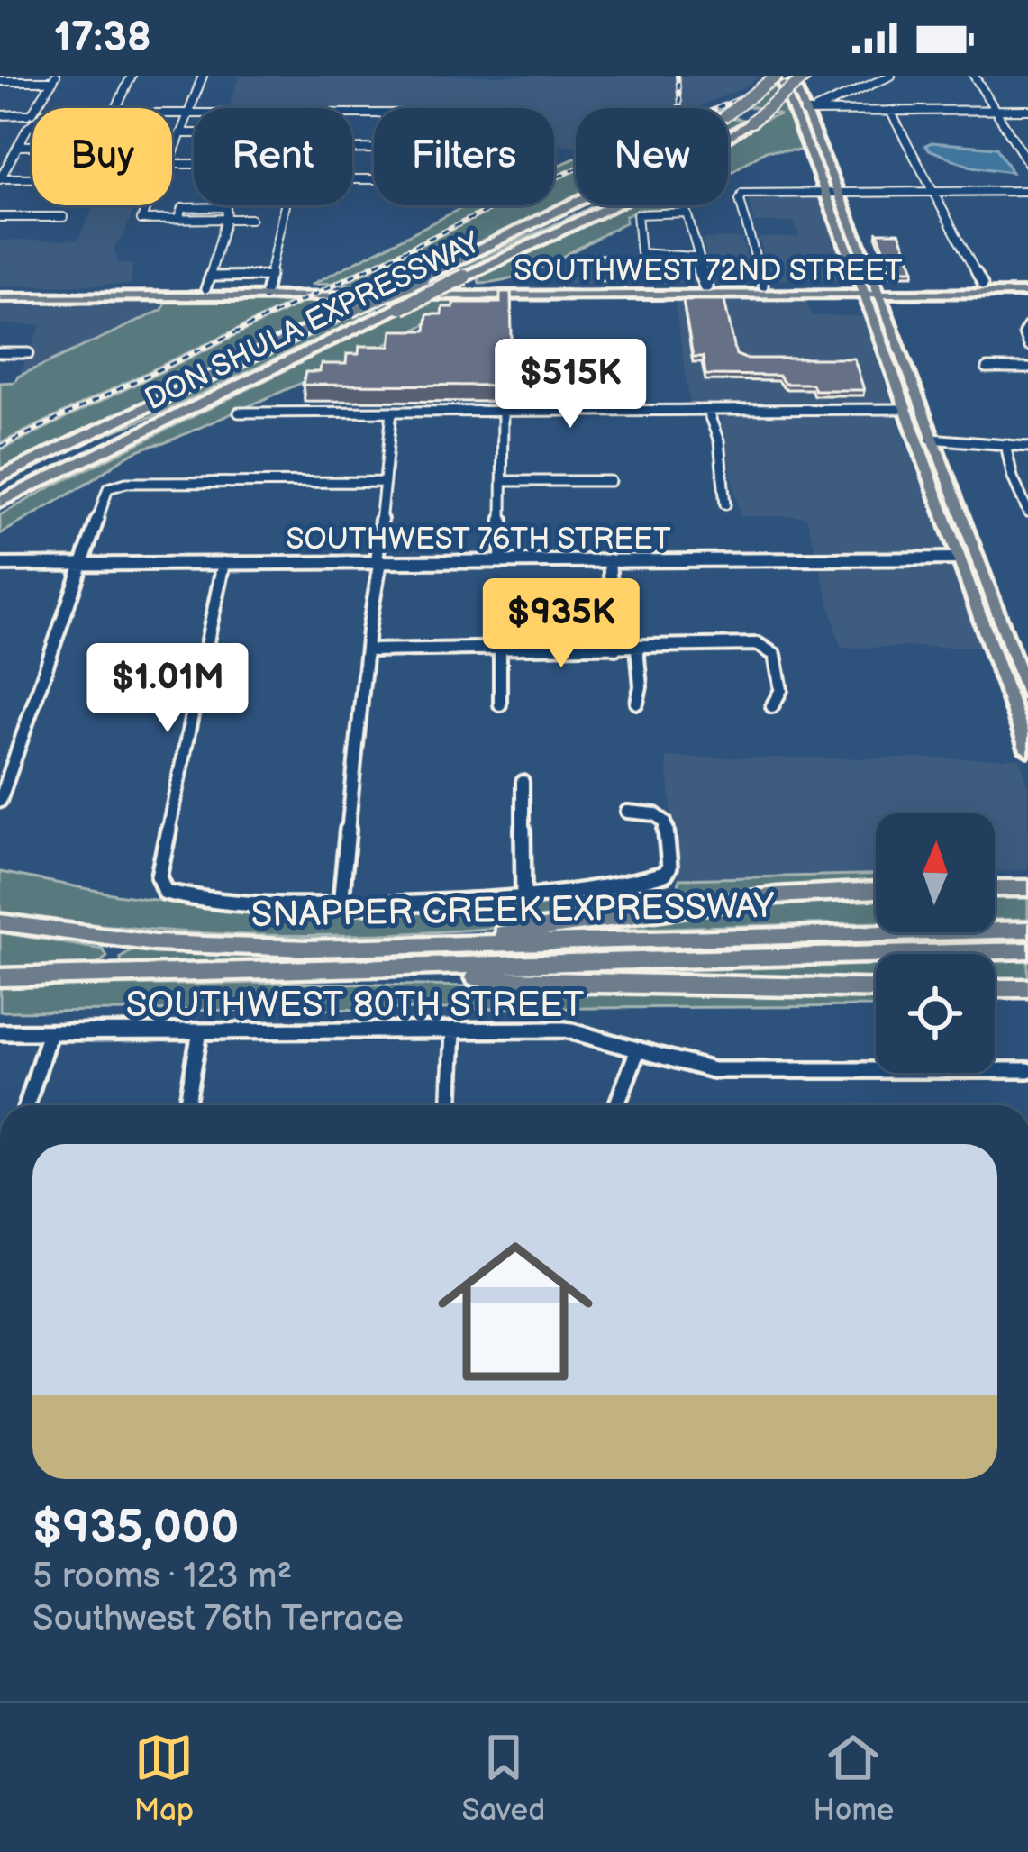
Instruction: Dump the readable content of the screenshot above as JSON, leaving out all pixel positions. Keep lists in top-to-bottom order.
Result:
{
  "streets": {
    "highway": ["DON SHULA EXPRESSWAY", "SNAPPER CREEK EXPRESSWAY"],
    "main road": ["SOUTHWEST 72ND STREET"],
    "street": ["SOUTHWEST 76TH STREET", "SOUTHWEST 80TH STREET"]
  },
  "north": "top",
  "page": {
    "status": "17:38",
    "chip": [
      "Buy",
      "Rent",
      "Filters",
      "New"
    ],
    "price": ["$515K", "$935K", "$1.01M"],
    "list": [
      {
        "name": "$935,000",
        "note": "5 rooms · 123 m² · Southwest 76th Terrace"
      }
    ],
    "tabs": ["Map", "Saved", "Home"]
  }
}
